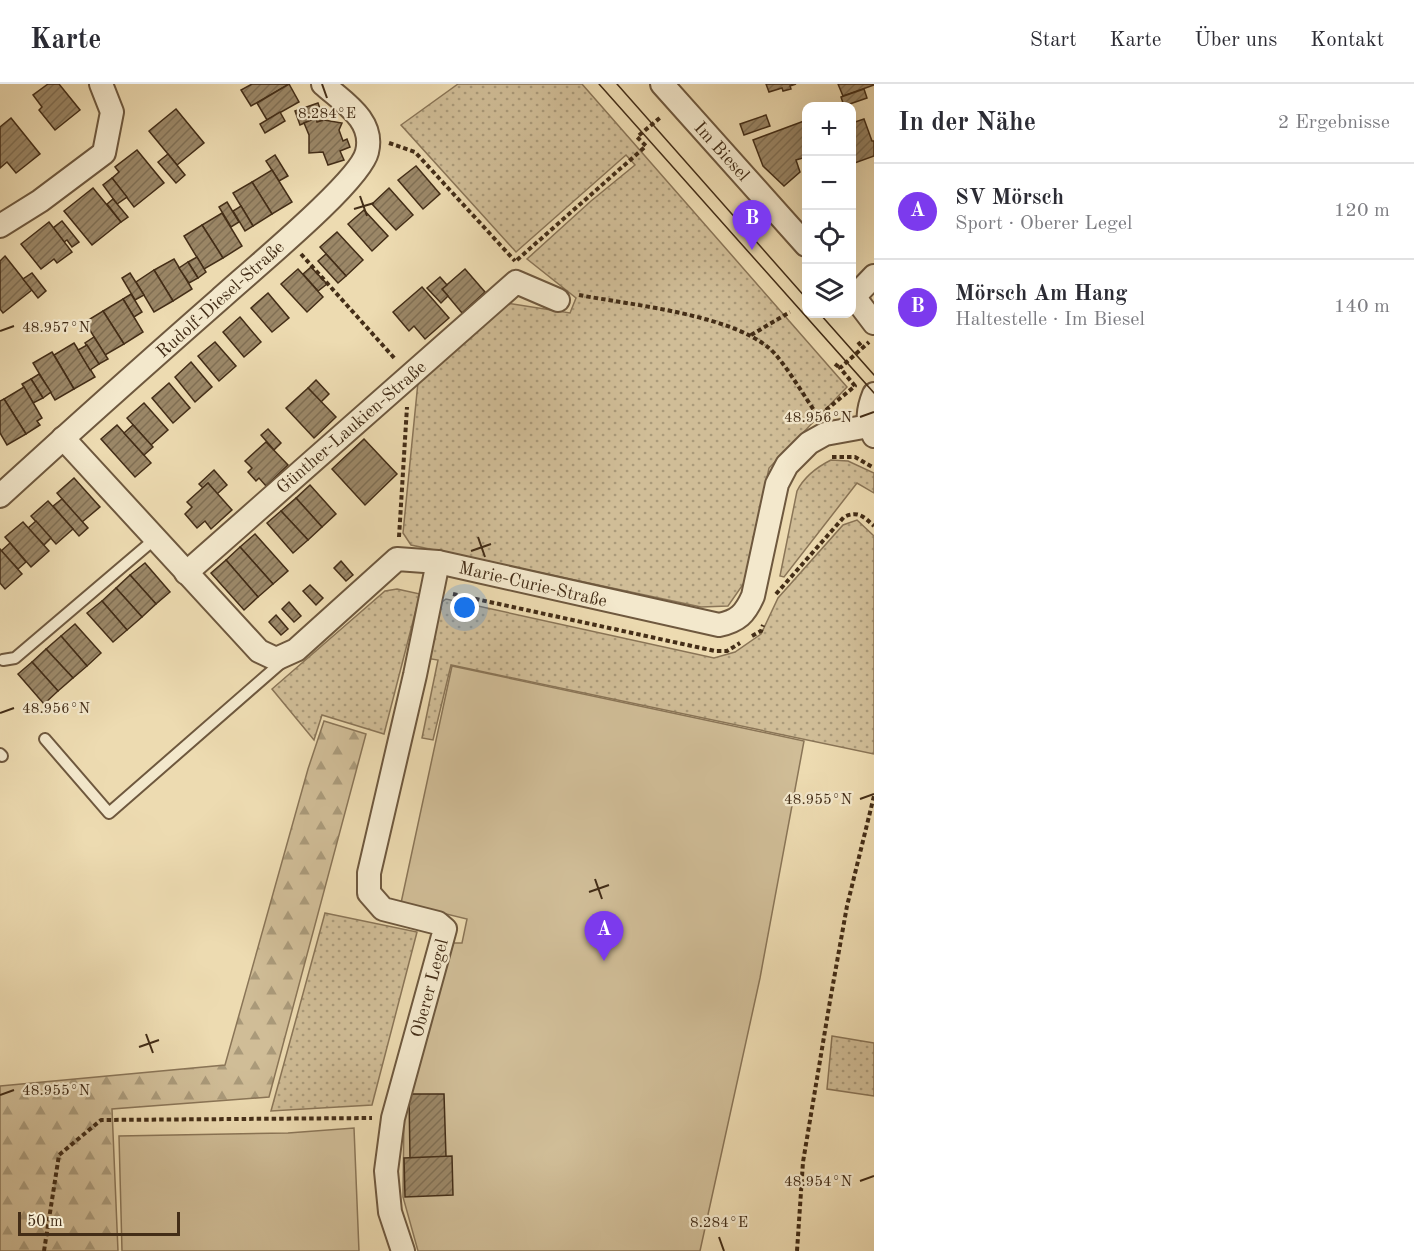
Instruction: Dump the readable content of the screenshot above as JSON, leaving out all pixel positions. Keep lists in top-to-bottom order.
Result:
{
  "streets": {
    "street": [
      "Im Biesel",
      "Rudolf-Diesel-Straße",
      "Günther-Laukien-Straße",
      "Marie-Curie-Straße",
      "Oberer Legel"
    ]
  },
  "crossings": [
    ["Marie-Curie-Straße", "Oberer Legel"]
  ],
  "scale_bar": "50 m",
  "page": {
    "header": "Karte",
    "nav": [
      "Start",
      "Karte",
      "Über uns",
      "Kontakt"
    ],
    "heading": ["In der Nähe", "2 Ergebnisse"],
    "map_buttons": ["+", "−"],
    "list": [
      {
        "mark": "A",
        "name": "SV Mörsch",
        "note": "Sport · Oberer Legel",
        "value": "120 m"
      },
      {
        "mark": "B",
        "name": "Mörsch Am Hang",
        "note": "Haltestelle · Im Biesel",
        "value": "140 m"
      }
    ],
    "pins": ["B", "A"],
    "scale": "50 m"
  },
  "coordinates": [
    "8.284°E",
    "48.957°N",
    "48.956°N",
    "48.955°N",
    "48.954°N"
  ]
}
